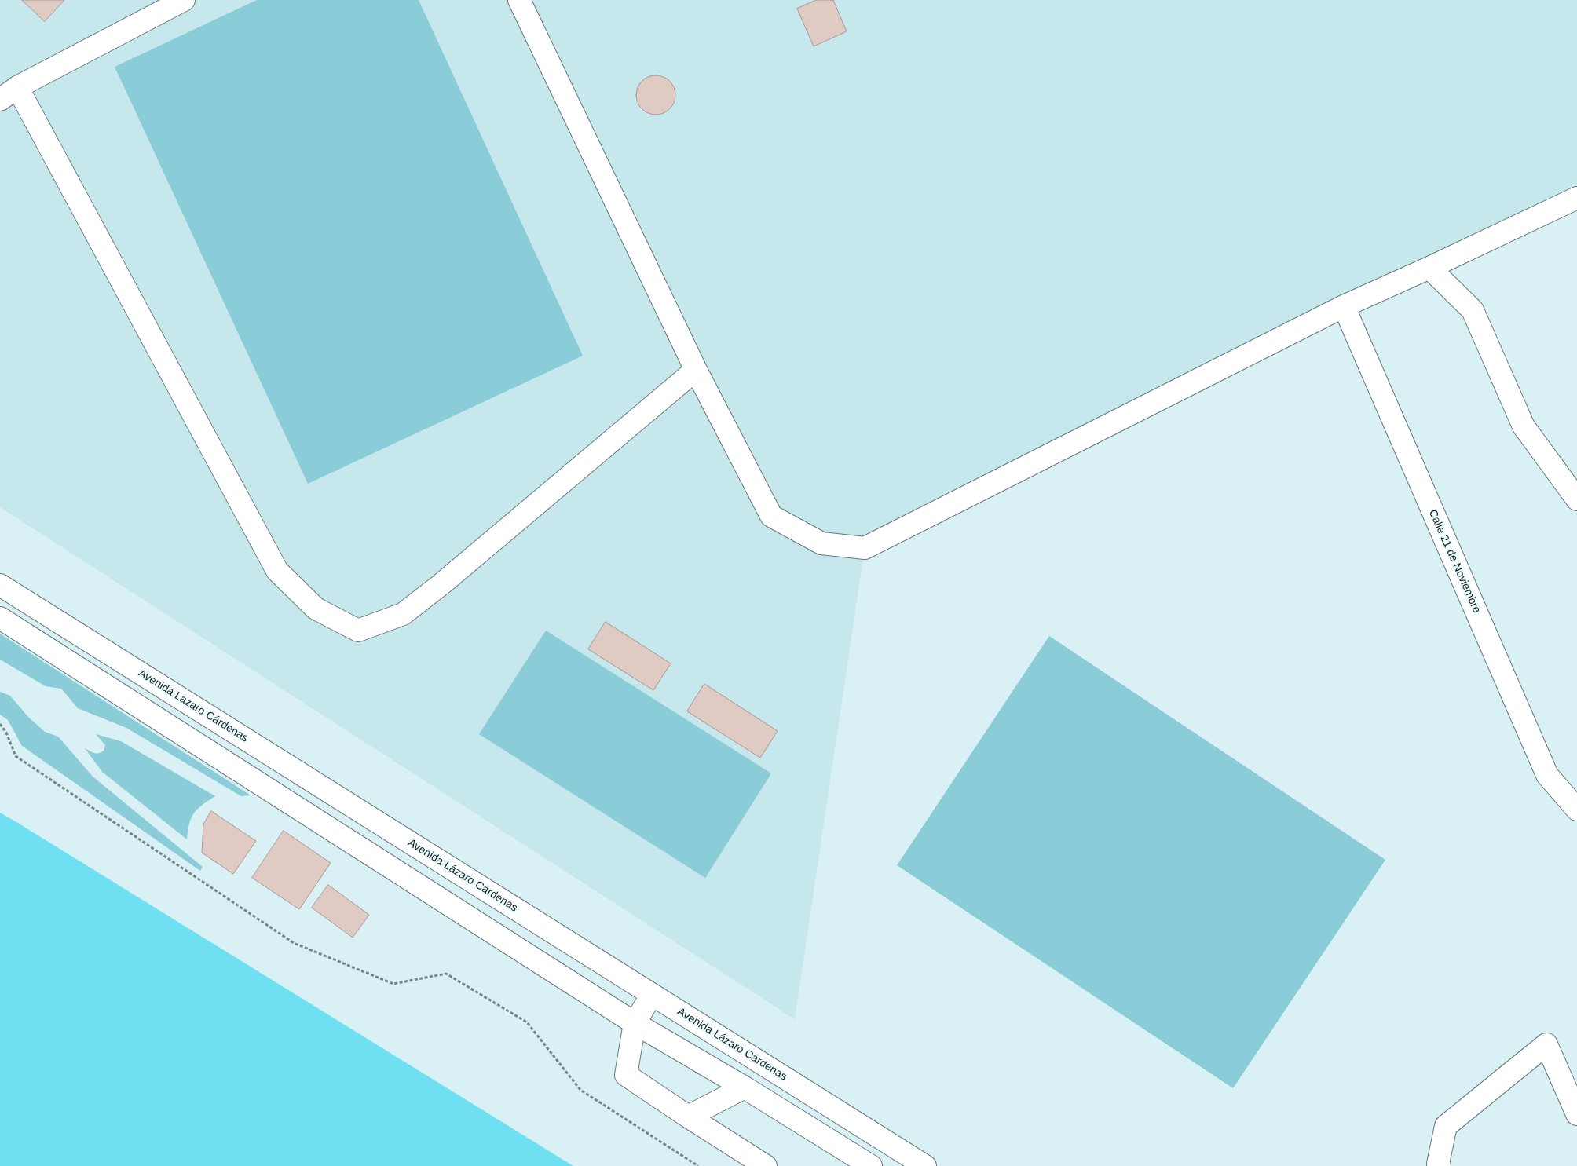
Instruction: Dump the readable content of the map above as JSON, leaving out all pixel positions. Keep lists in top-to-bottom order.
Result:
{
  "streets": {
    "street": ["Calle 21 de Noviembre", "Avenida Lázaro Cárdenas"]
  }
}
